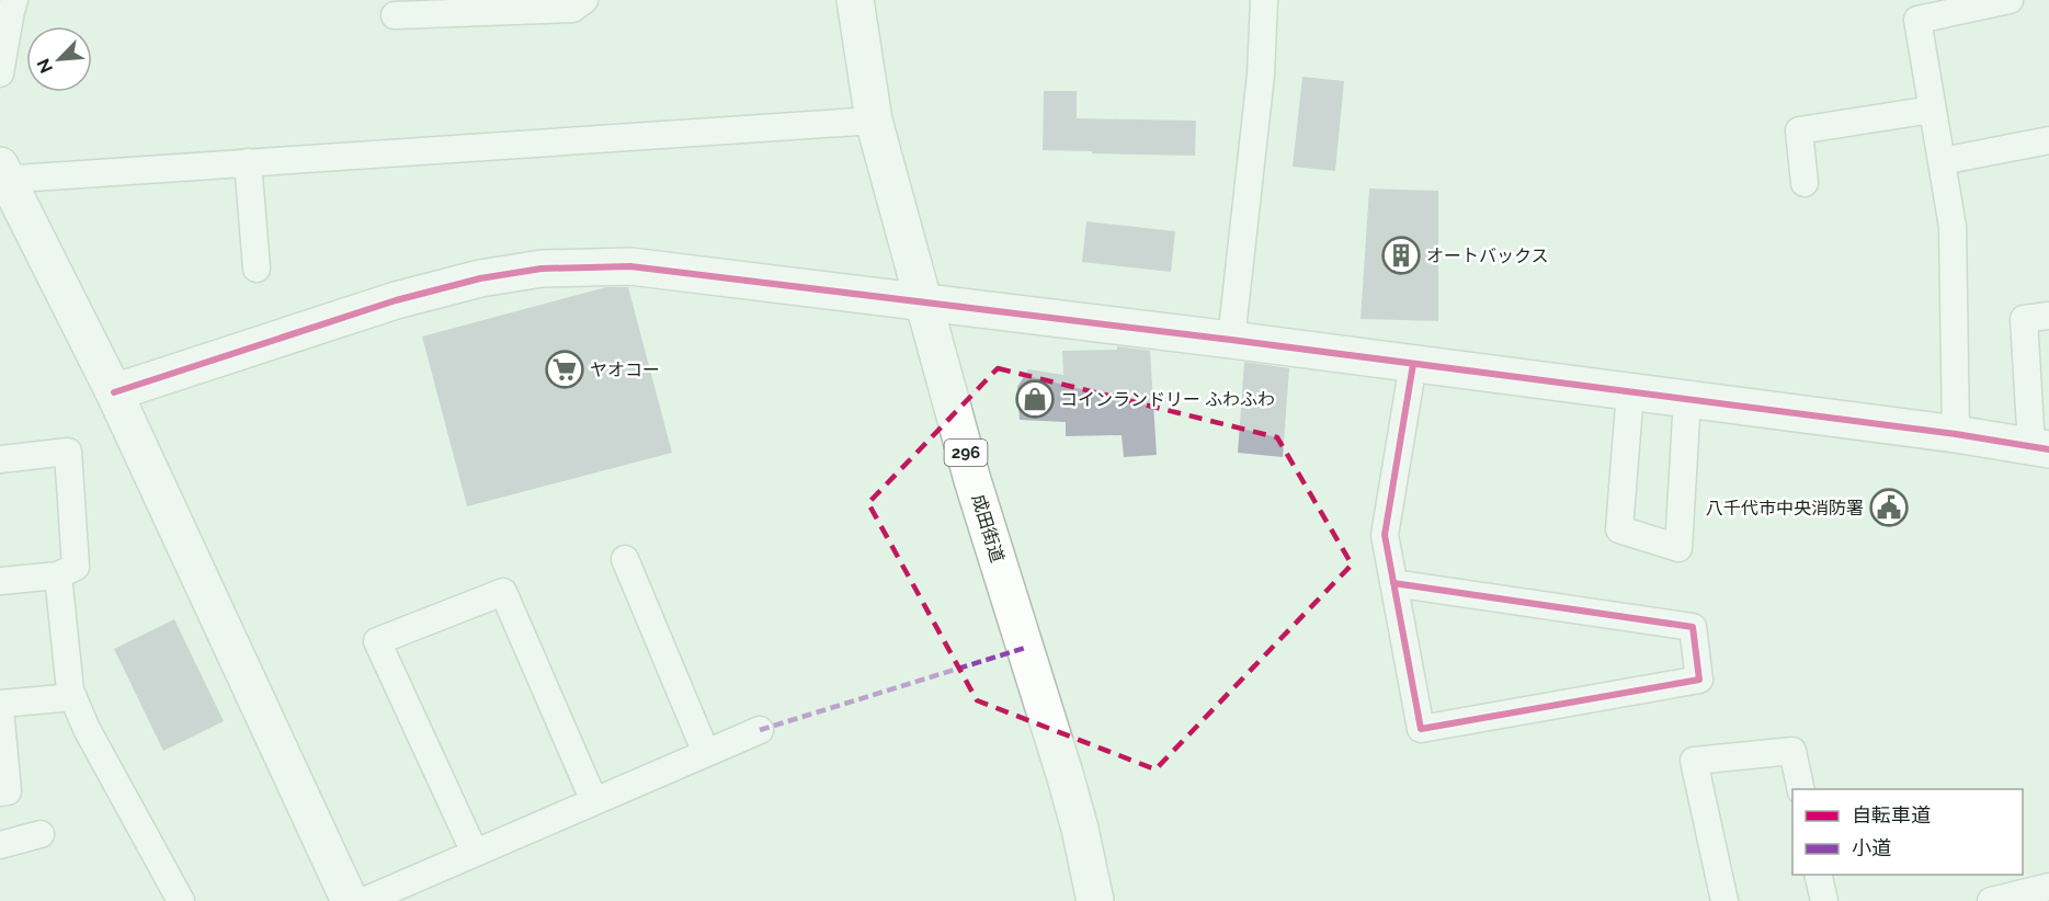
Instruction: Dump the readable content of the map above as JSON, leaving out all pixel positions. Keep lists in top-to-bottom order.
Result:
{
  "streets": {
    "main road": ["296", "成田街道"]
  },
  "places": {
    "building": ["オートバックス"],
    "supermarket": ["ヤオコー"],
    "shop": ["コインランドリー ふわふわ"],
    "public building": ["八千代市中央消防署"]
  },
  "legend": ["自転車道", "小道"],
  "north": "bottom left"
}
